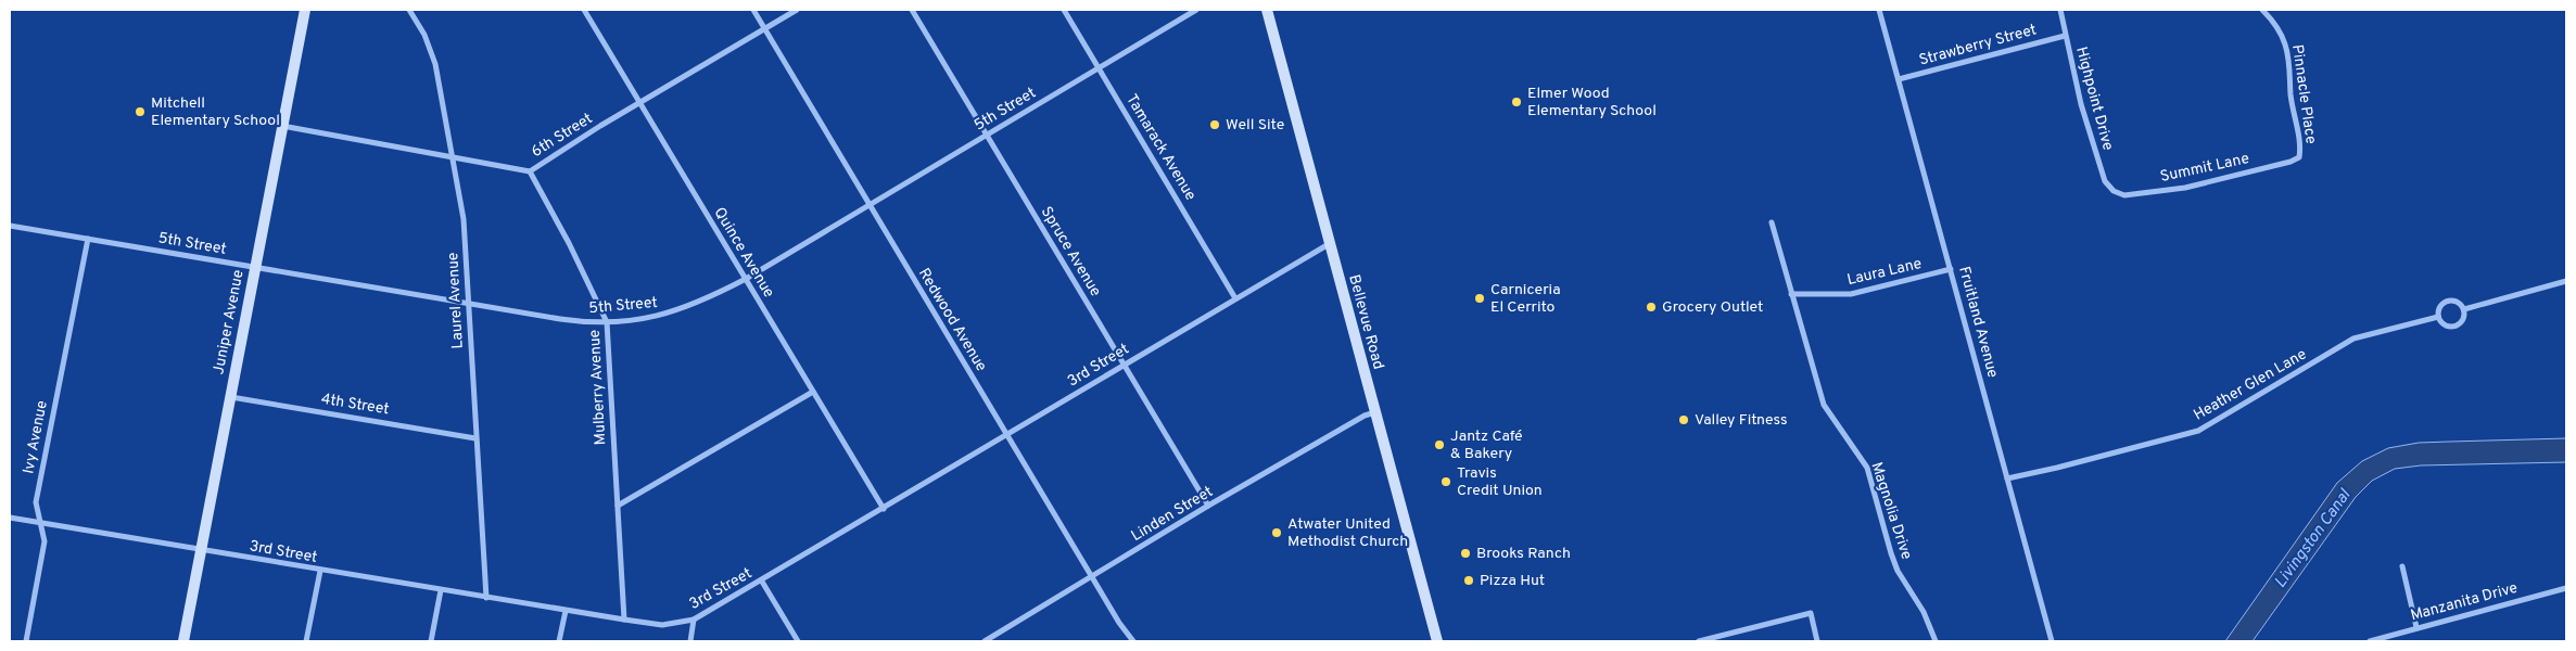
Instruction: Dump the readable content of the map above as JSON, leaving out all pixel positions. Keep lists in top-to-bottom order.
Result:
{
  "streets": {
    "main road": ["Juniper Avenue", "Bellevue Road"],
    "street": [
      "Strawberry Street",
      "Pinnacle Place",
      "Highpoint Drive",
      "5th Street",
      "6th Street",
      "Tamarack Avenue",
      "Summit Lane",
      "Spruce Avenue",
      "Quince Avenue",
      "Laura Lane",
      "Laurel Avenue",
      "Redwood Avenue",
      "Fruitland Avenue",
      "3rd Street",
      "Heather Glen Lane",
      "Mulberry Avenue",
      "4th Street",
      "Ivy Avenue",
      "Magnolia Drive",
      "Linden Street",
      "Manzanita Drive"
    ]
  },
  "crossings": [
    ["Strawberry Street", "Highpoint Drive"],
    ["Strawberry Street", "Fruitland Avenue"],
    ["Pinnacle Place", "Summit Lane"],
    ["Highpoint Drive", "Summit Lane"],
    ["5th Street", "Tamarack Avenue"],
    ["5th Street", "Spruce Avenue"],
    ["5th Street", "Quince Avenue"],
    ["5th Street", "Laurel Avenue"],
    ["5th Street", "Redwood Avenue"],
    ["5th Street", "Juniper Avenue"],
    ["5th Street", "Mulberry Avenue"],
    ["5th Street", "Ivy Avenue"],
    ["6th Street", "Quince Avenue"],
    ["6th Street", "Laurel Avenue"],
    ["6th Street", "Redwood Avenue"],
    ["6th Street", "Juniper Avenue"],
    ["6th Street", "Mulberry Avenue"],
    ["Tamarack Avenue", "3rd Street"],
    ["Spruce Avenue", "3rd Street"],
    ["Spruce Avenue", "Linden Street"],
    ["Quince Avenue", "3rd Street"],
    ["Laura Lane", "Fruitland Avenue"],
    ["Laura Lane", "Magnolia Drive"],
    ["Laurel Avenue", "3rd Street"],
    ["Laurel Avenue", "4th Street"],
    ["Redwood Avenue", "3rd Street"],
    ["Redwood Avenue", "Linden Street"],
    ["Juniper Avenue", "3rd Street"],
    ["Juniper Avenue", "4th Street"],
    ["Bellevue Road", "3rd Street"],
    ["Bellevue Road", "Linden Street"],
    ["Fruitland Avenue", "Heather Glen Lane"],
    ["3rd Street", "Mulberry Avenue"],
    ["3rd Street", "Ivy Avenue"]
  ],
  "water": ["Livingston Canal"],
  "places": [
    "Elmer Wood Elementary School",
    "Mitchell Elementary School",
    "Well Site",
    "Carniceria El Cerrito",
    "Grocery Outlet",
    "Valley Fitness",
    "Jantz Café & Bakery",
    "Travis Credit Union",
    "Atwater United Methodist Church",
    "Brooks Ranch",
    "Pizza Hut"
  ]
}
